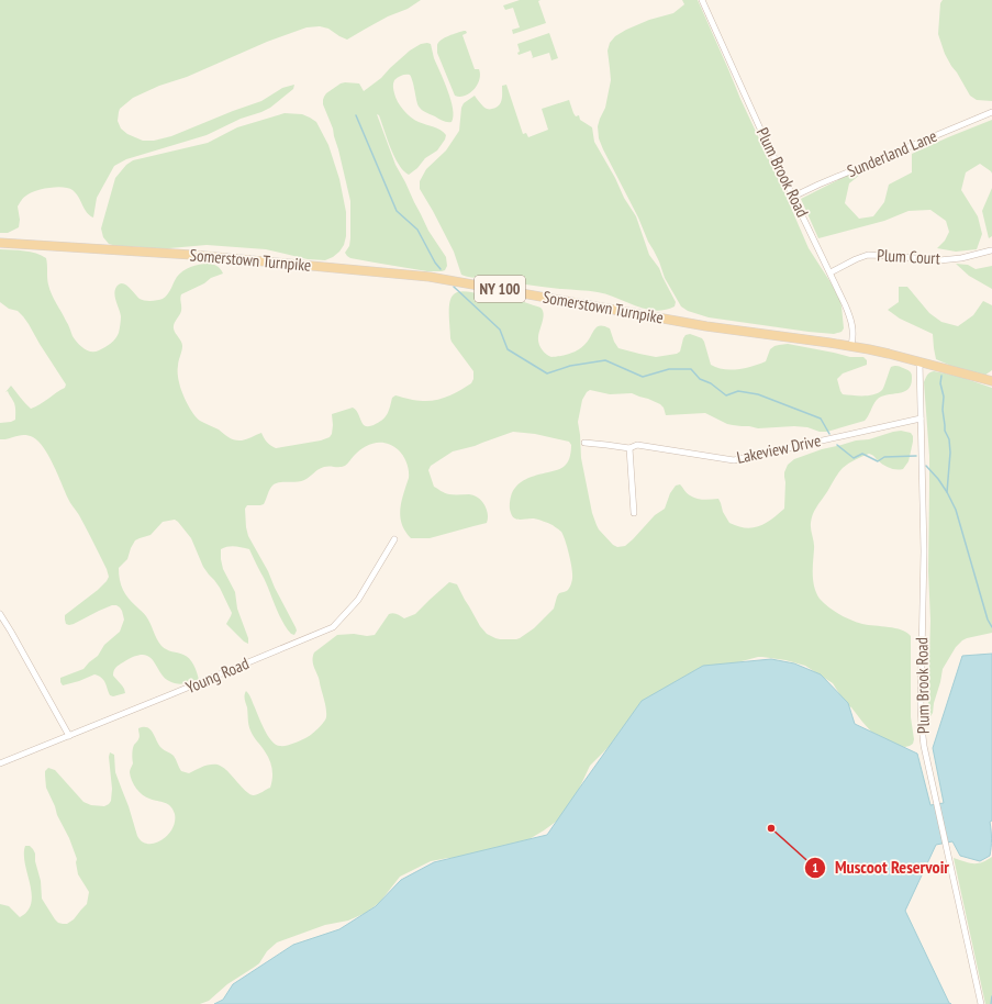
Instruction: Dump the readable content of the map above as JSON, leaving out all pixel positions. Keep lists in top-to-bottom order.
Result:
{
  "streets": {
    "main road": ["Somerstown Turnpike", "NY 100"],
    "street": [
      "Sunderland Lane",
      "Plum Brook Road",
      "Plum Court",
      "Lakeview Drive",
      "Young Road"
    ]
  },
  "crossings": [
    ["Sunderland Lane", "Plum Brook Road"],
    ["Plum Brook Road", "Plum Court"],
    ["Plum Brook Road", "Somerstown Turnpike"],
    ["Plum Brook Road", "Lakeview Drive"]
  ],
  "places": ["Muscoot Reservoir"]
}
